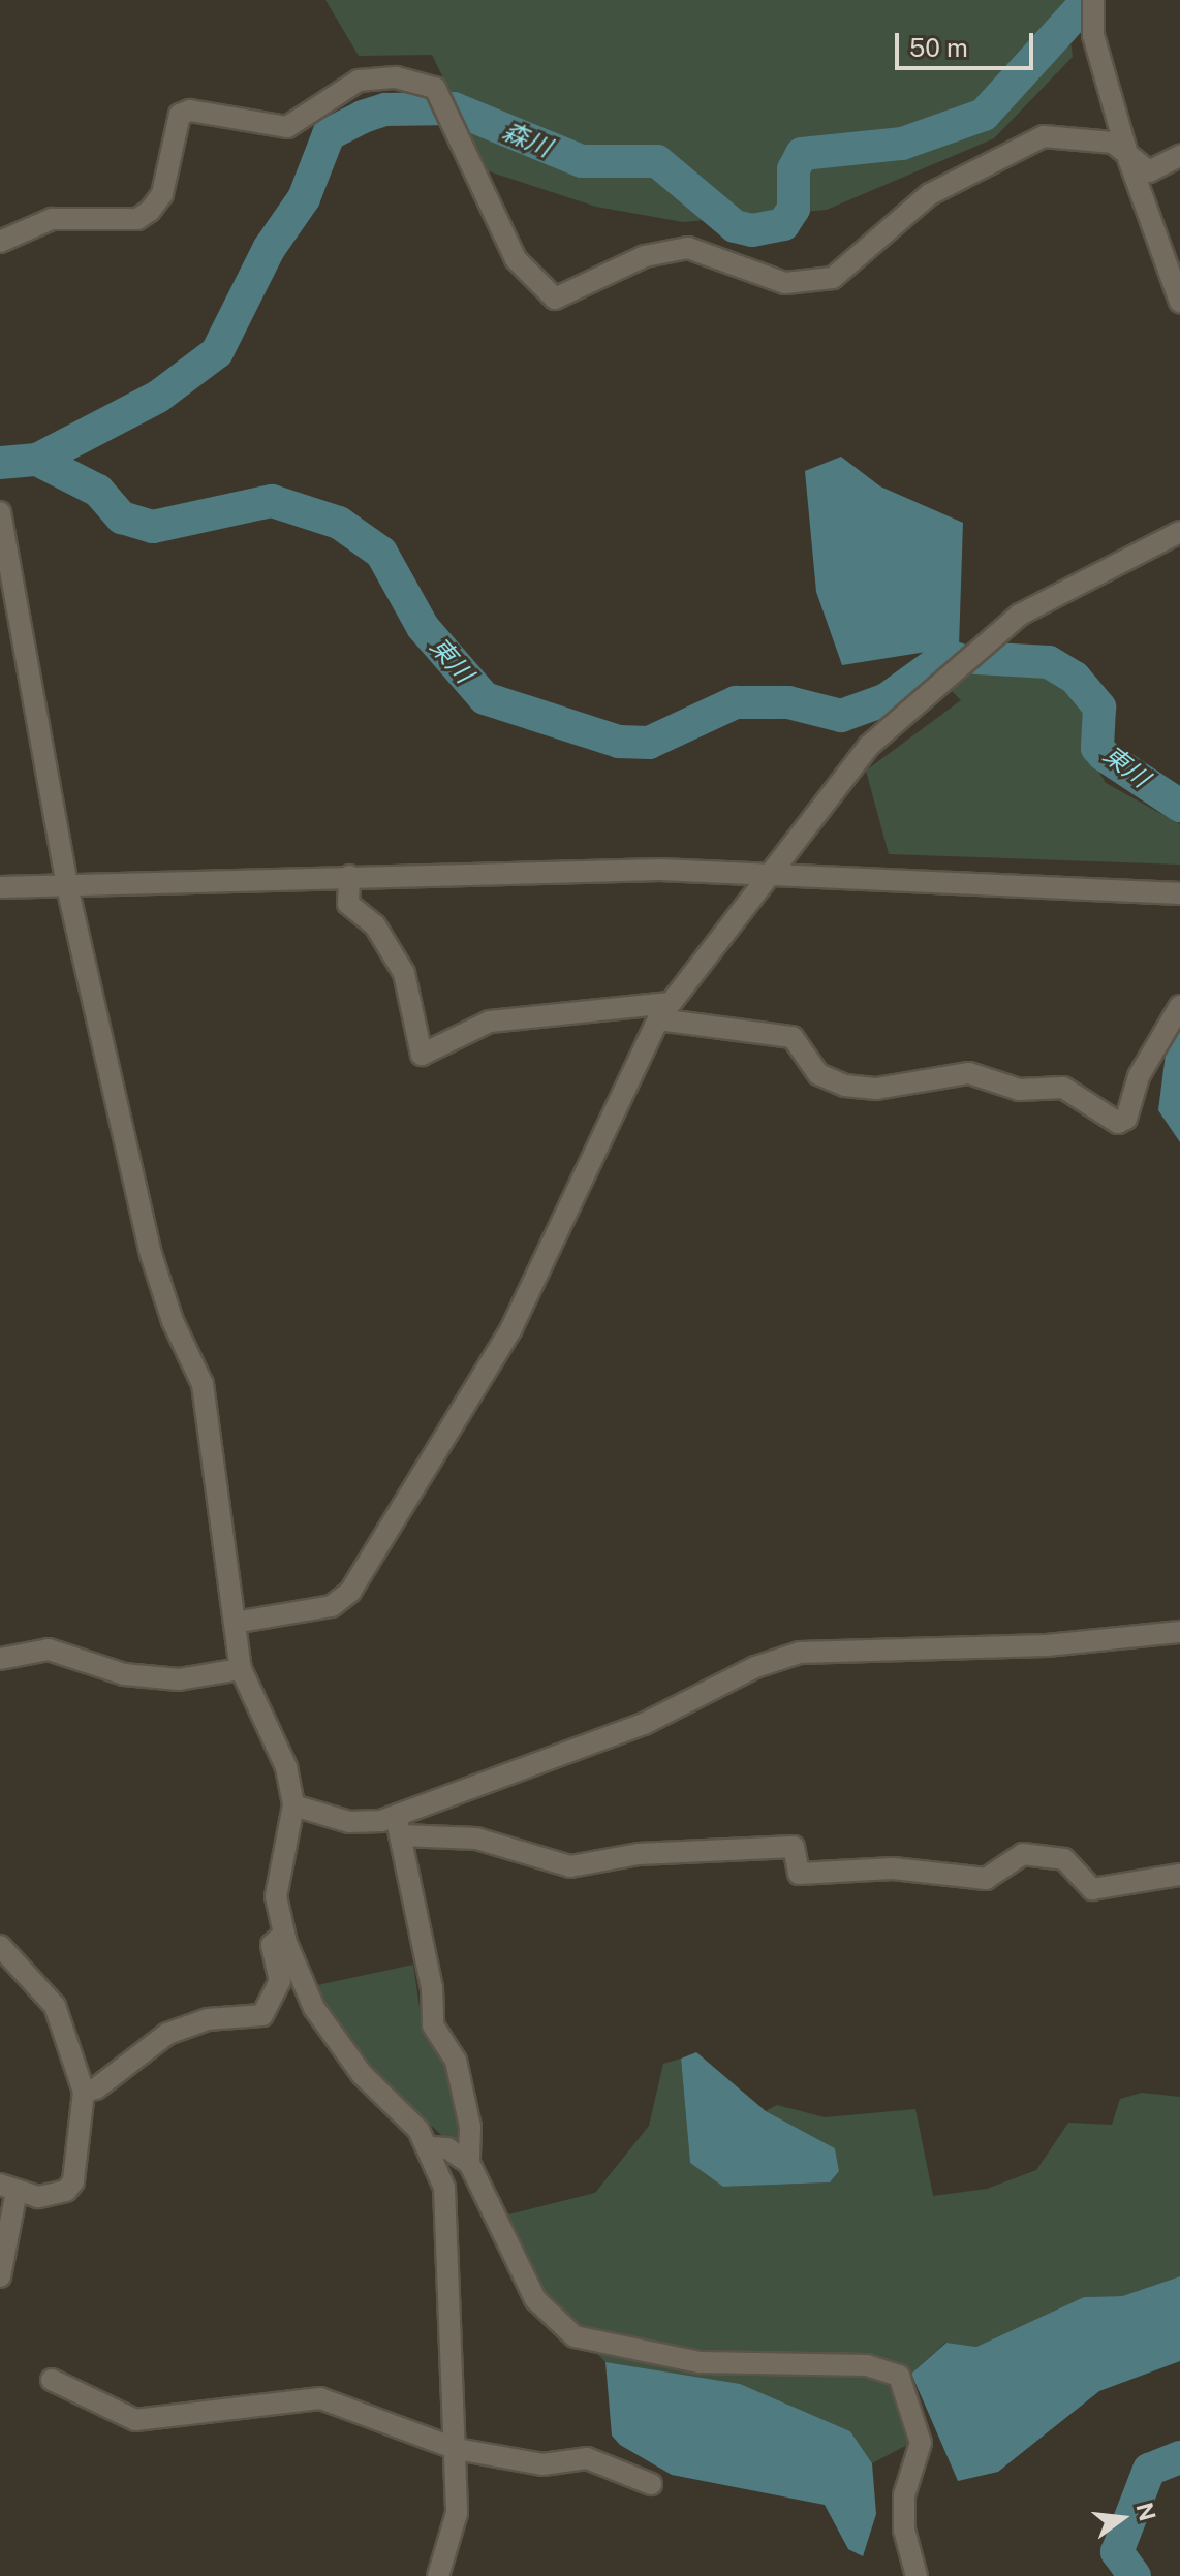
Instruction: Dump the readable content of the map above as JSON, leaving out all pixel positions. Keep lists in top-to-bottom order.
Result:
{
  "water": ["森川", "東川"],
  "scale_bar": "50 m",
  "north": "right"
}
